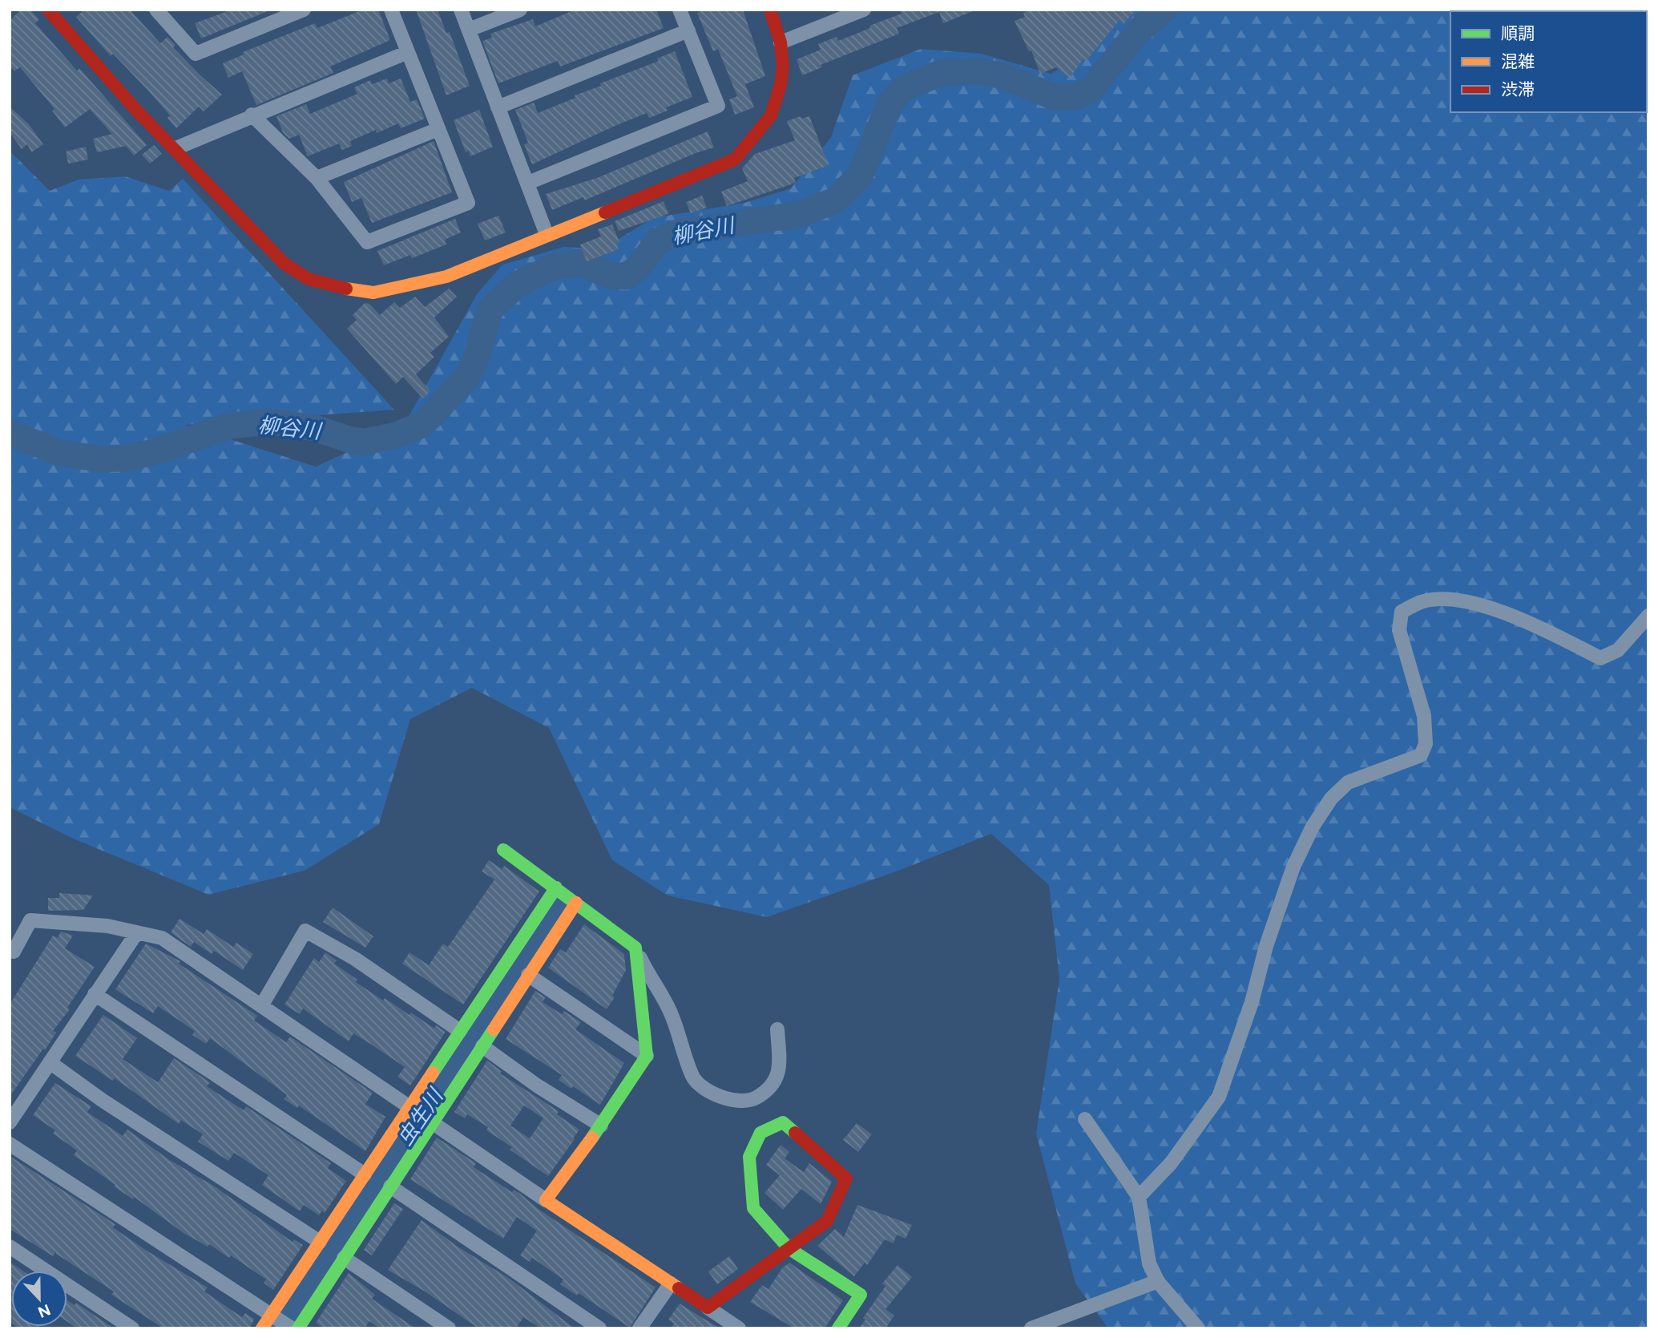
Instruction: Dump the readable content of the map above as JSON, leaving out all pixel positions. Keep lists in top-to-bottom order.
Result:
{
  "water": ["柳谷川", "虫生川"],
  "legend": ["順調", "混雑", "渋滞"],
  "north": "bottom"
}
